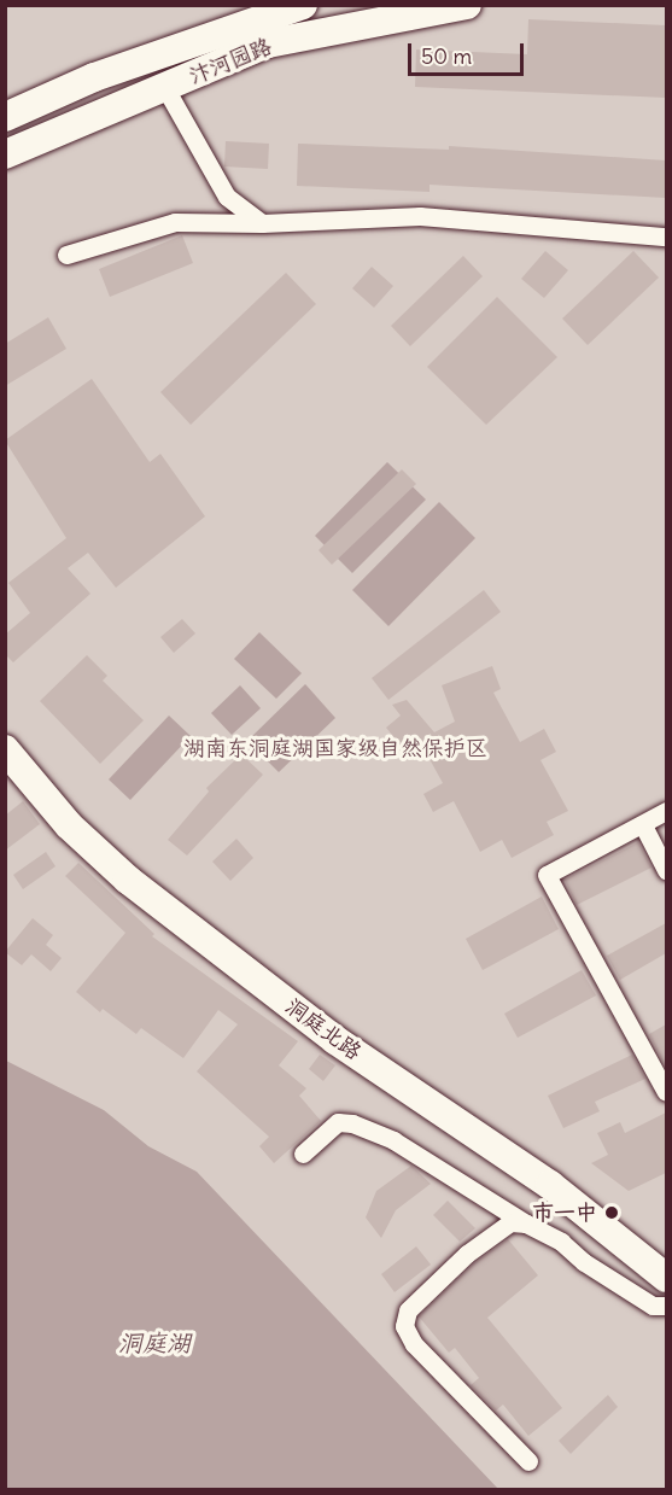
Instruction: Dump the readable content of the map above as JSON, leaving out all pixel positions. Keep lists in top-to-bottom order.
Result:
{
  "streets": {
    "main road": ["汴河园路", "洞庭北路"]
  },
  "water": ["洞庭湖"],
  "parks": ["湖南东洞庭湖国家级自然保护区"],
  "places": ["市一中"],
  "scale_bar": "50 m"
}
